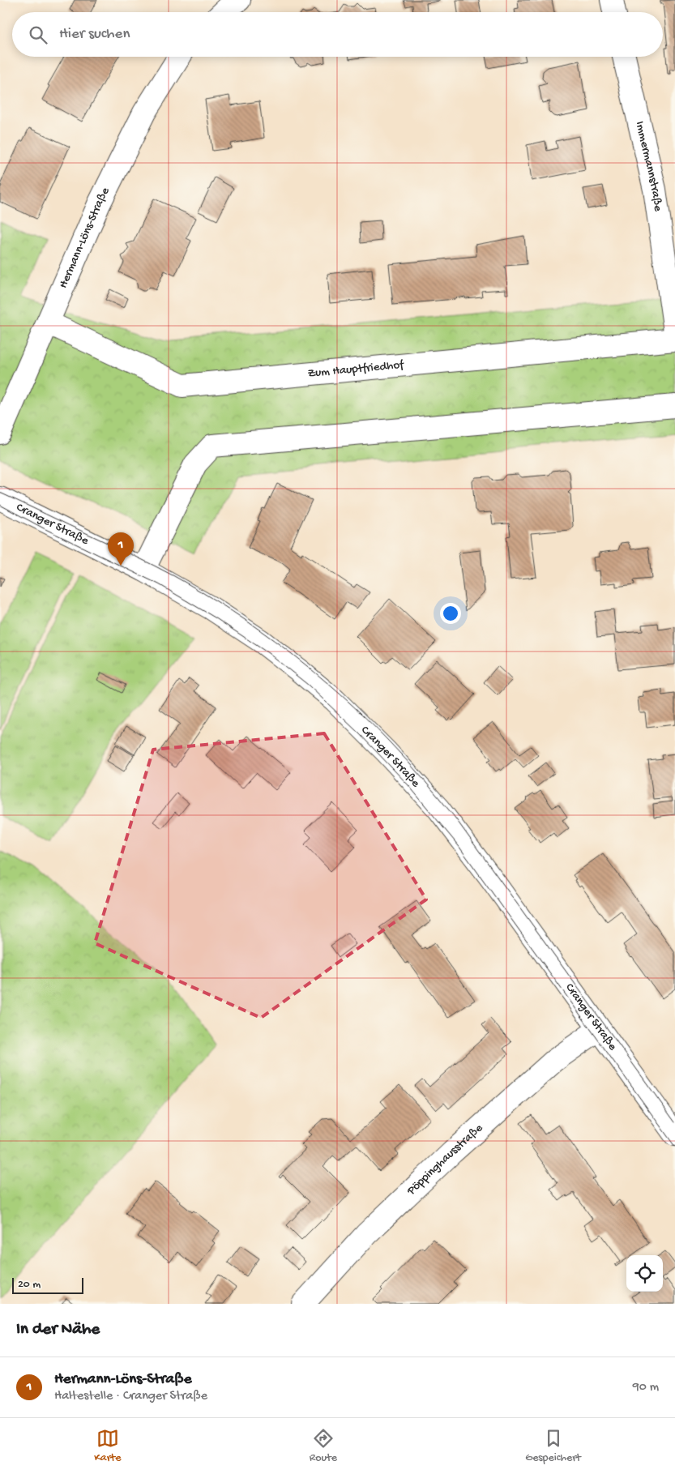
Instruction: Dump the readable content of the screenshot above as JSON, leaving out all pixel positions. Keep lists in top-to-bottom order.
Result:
{
  "streets": {
    "street": [
      "Immermannstraße",
      "Hermann-Löns-Straße",
      "Zum Hauptfriedhof",
      "Cranger Straße",
      "Pöppinghausstraße"
    ]
  },
  "crossings": [
    ["Hermann-Löns-Straße", "Zum Hauptfriedhof"],
    ["Cranger Straße", "Pöppinghausstraße"]
  ],
  "scale_bar": "20 m",
  "page": {
    "search": "Hier suchen",
    "pins": "1",
    "scale": "20 m",
    "heading": "In der Nähe",
    "list": [
      {
        "mark": "1",
        "name": "Hermann-Löns-Straße",
        "note": "Haltestelle · Cranger Straße",
        "value": "90 m"
      }
    ],
    "nav": ["Karte", "Route", "Gespeichert"]
  }
}
